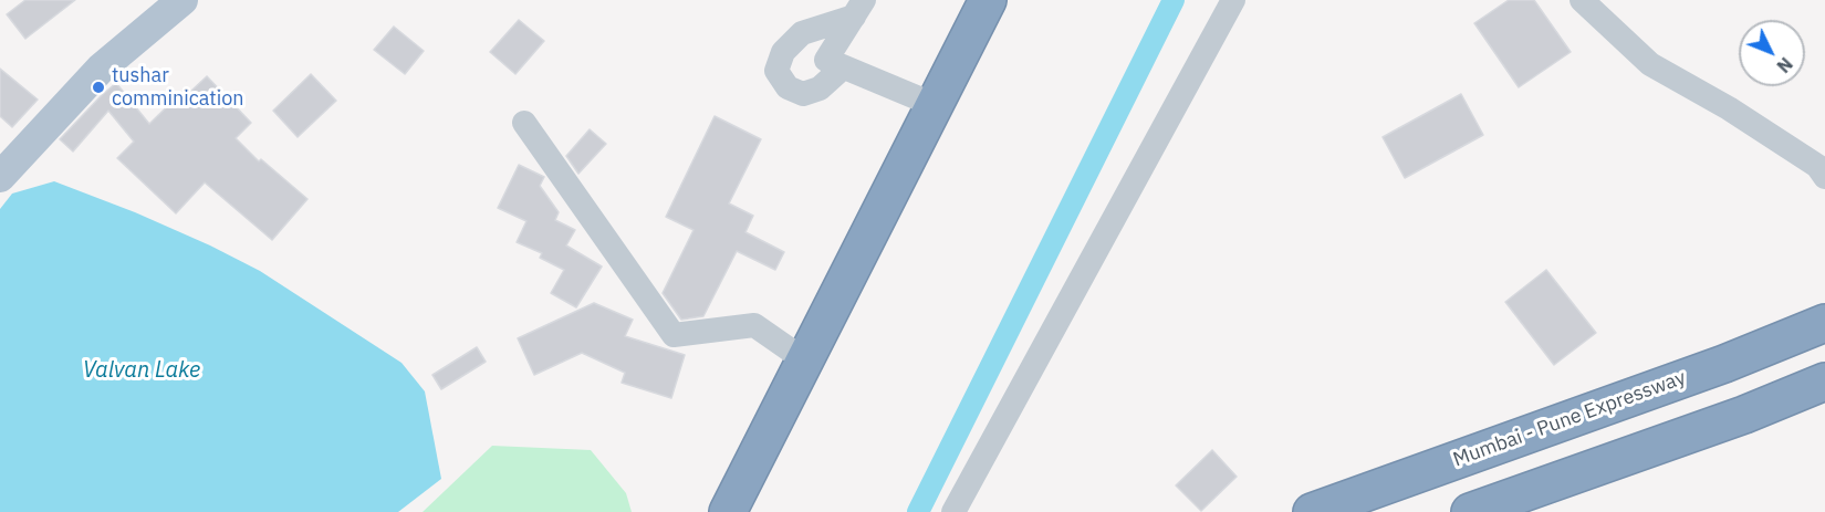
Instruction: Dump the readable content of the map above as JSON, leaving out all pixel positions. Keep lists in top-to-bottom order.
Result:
{
  "streets": {
    "highway": ["Mumbai - Pune Expressway"]
  },
  "water": ["Valvan Lake"],
  "places": ["tushar comminication"],
  "north": "bottom right"
}
